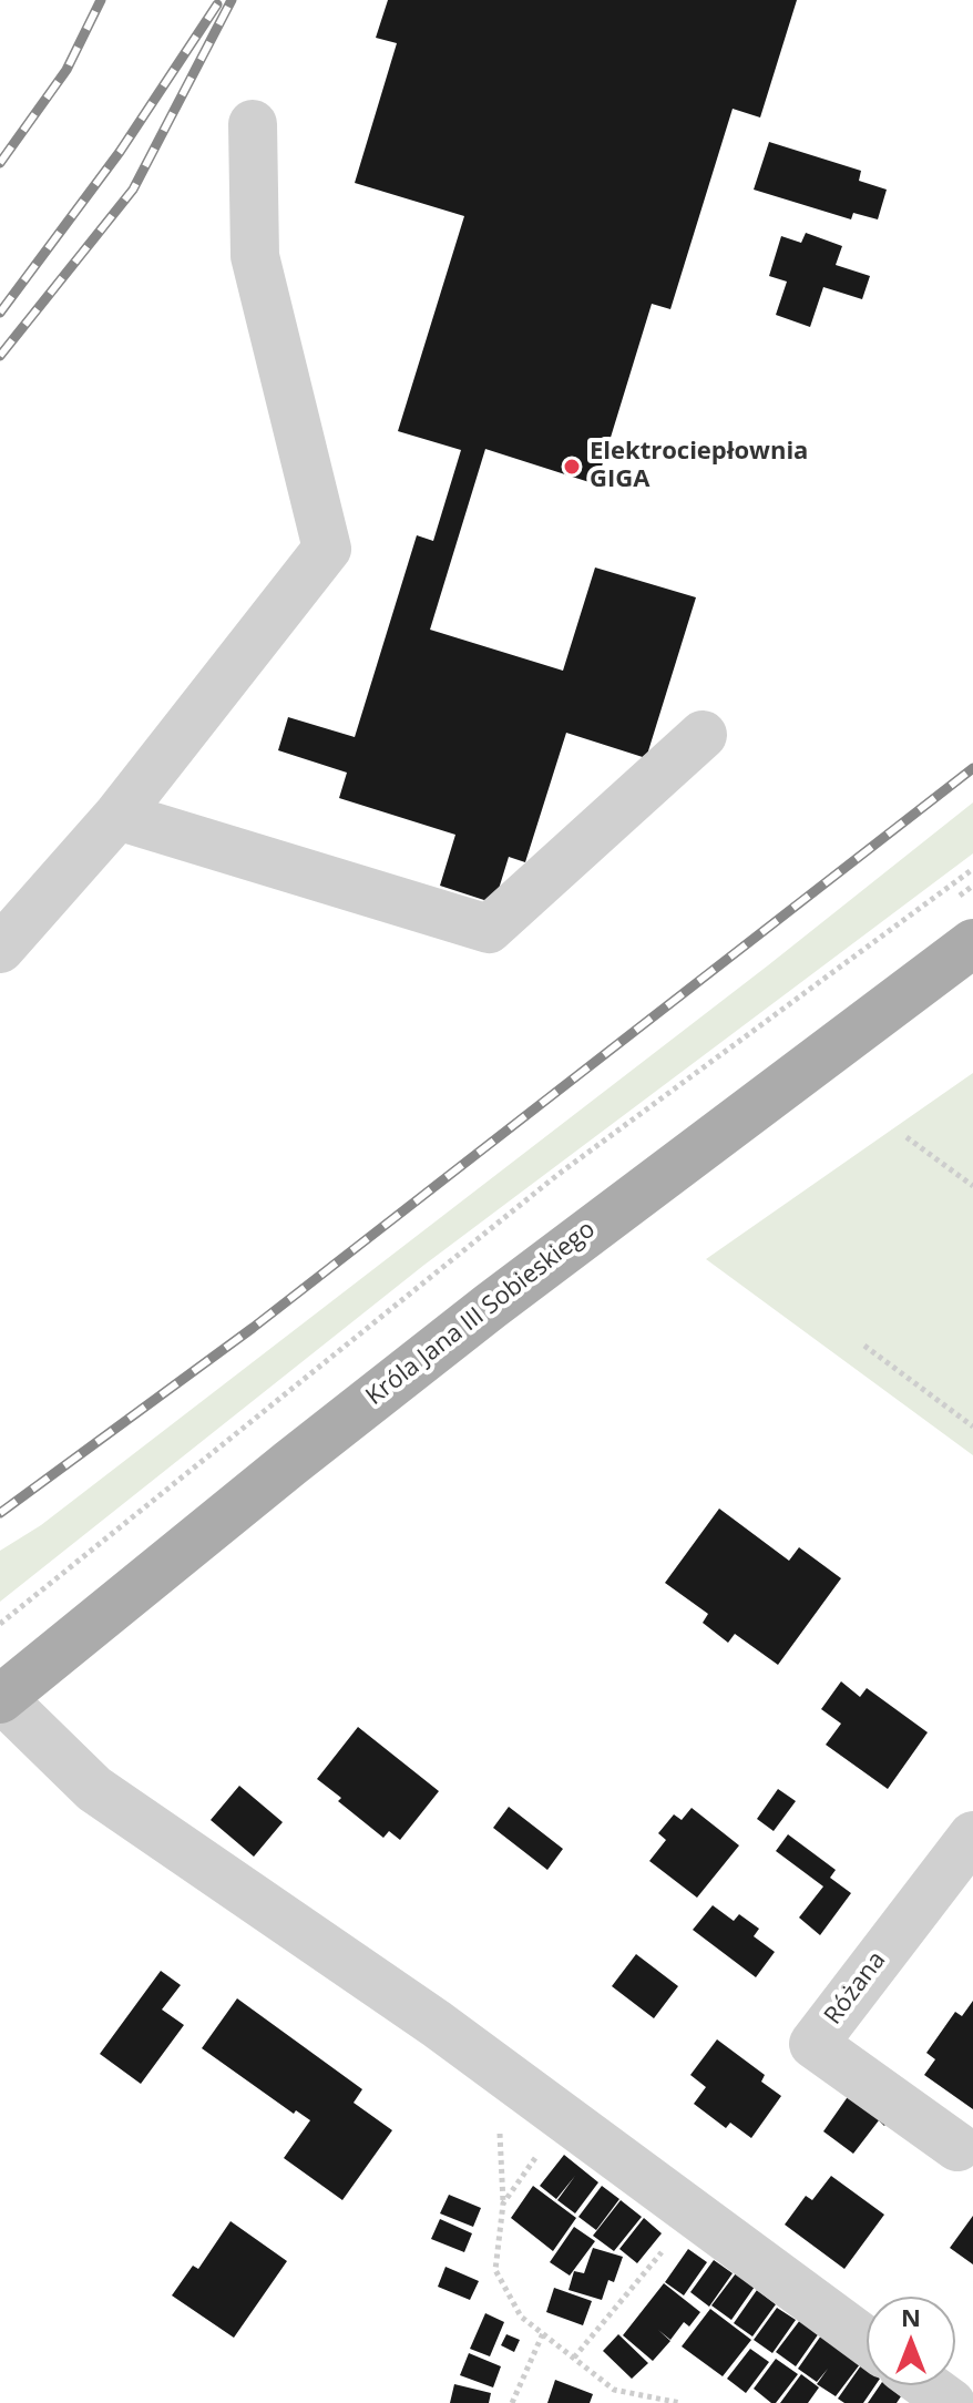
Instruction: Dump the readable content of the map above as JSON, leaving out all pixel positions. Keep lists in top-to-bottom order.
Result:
{
  "streets": {
    "main road": ["Króla Jana III Sobieskiego"],
    "street": ["Różana"]
  },
  "places": ["Elektrociepłownia GIGA"],
  "north": "top"
}
